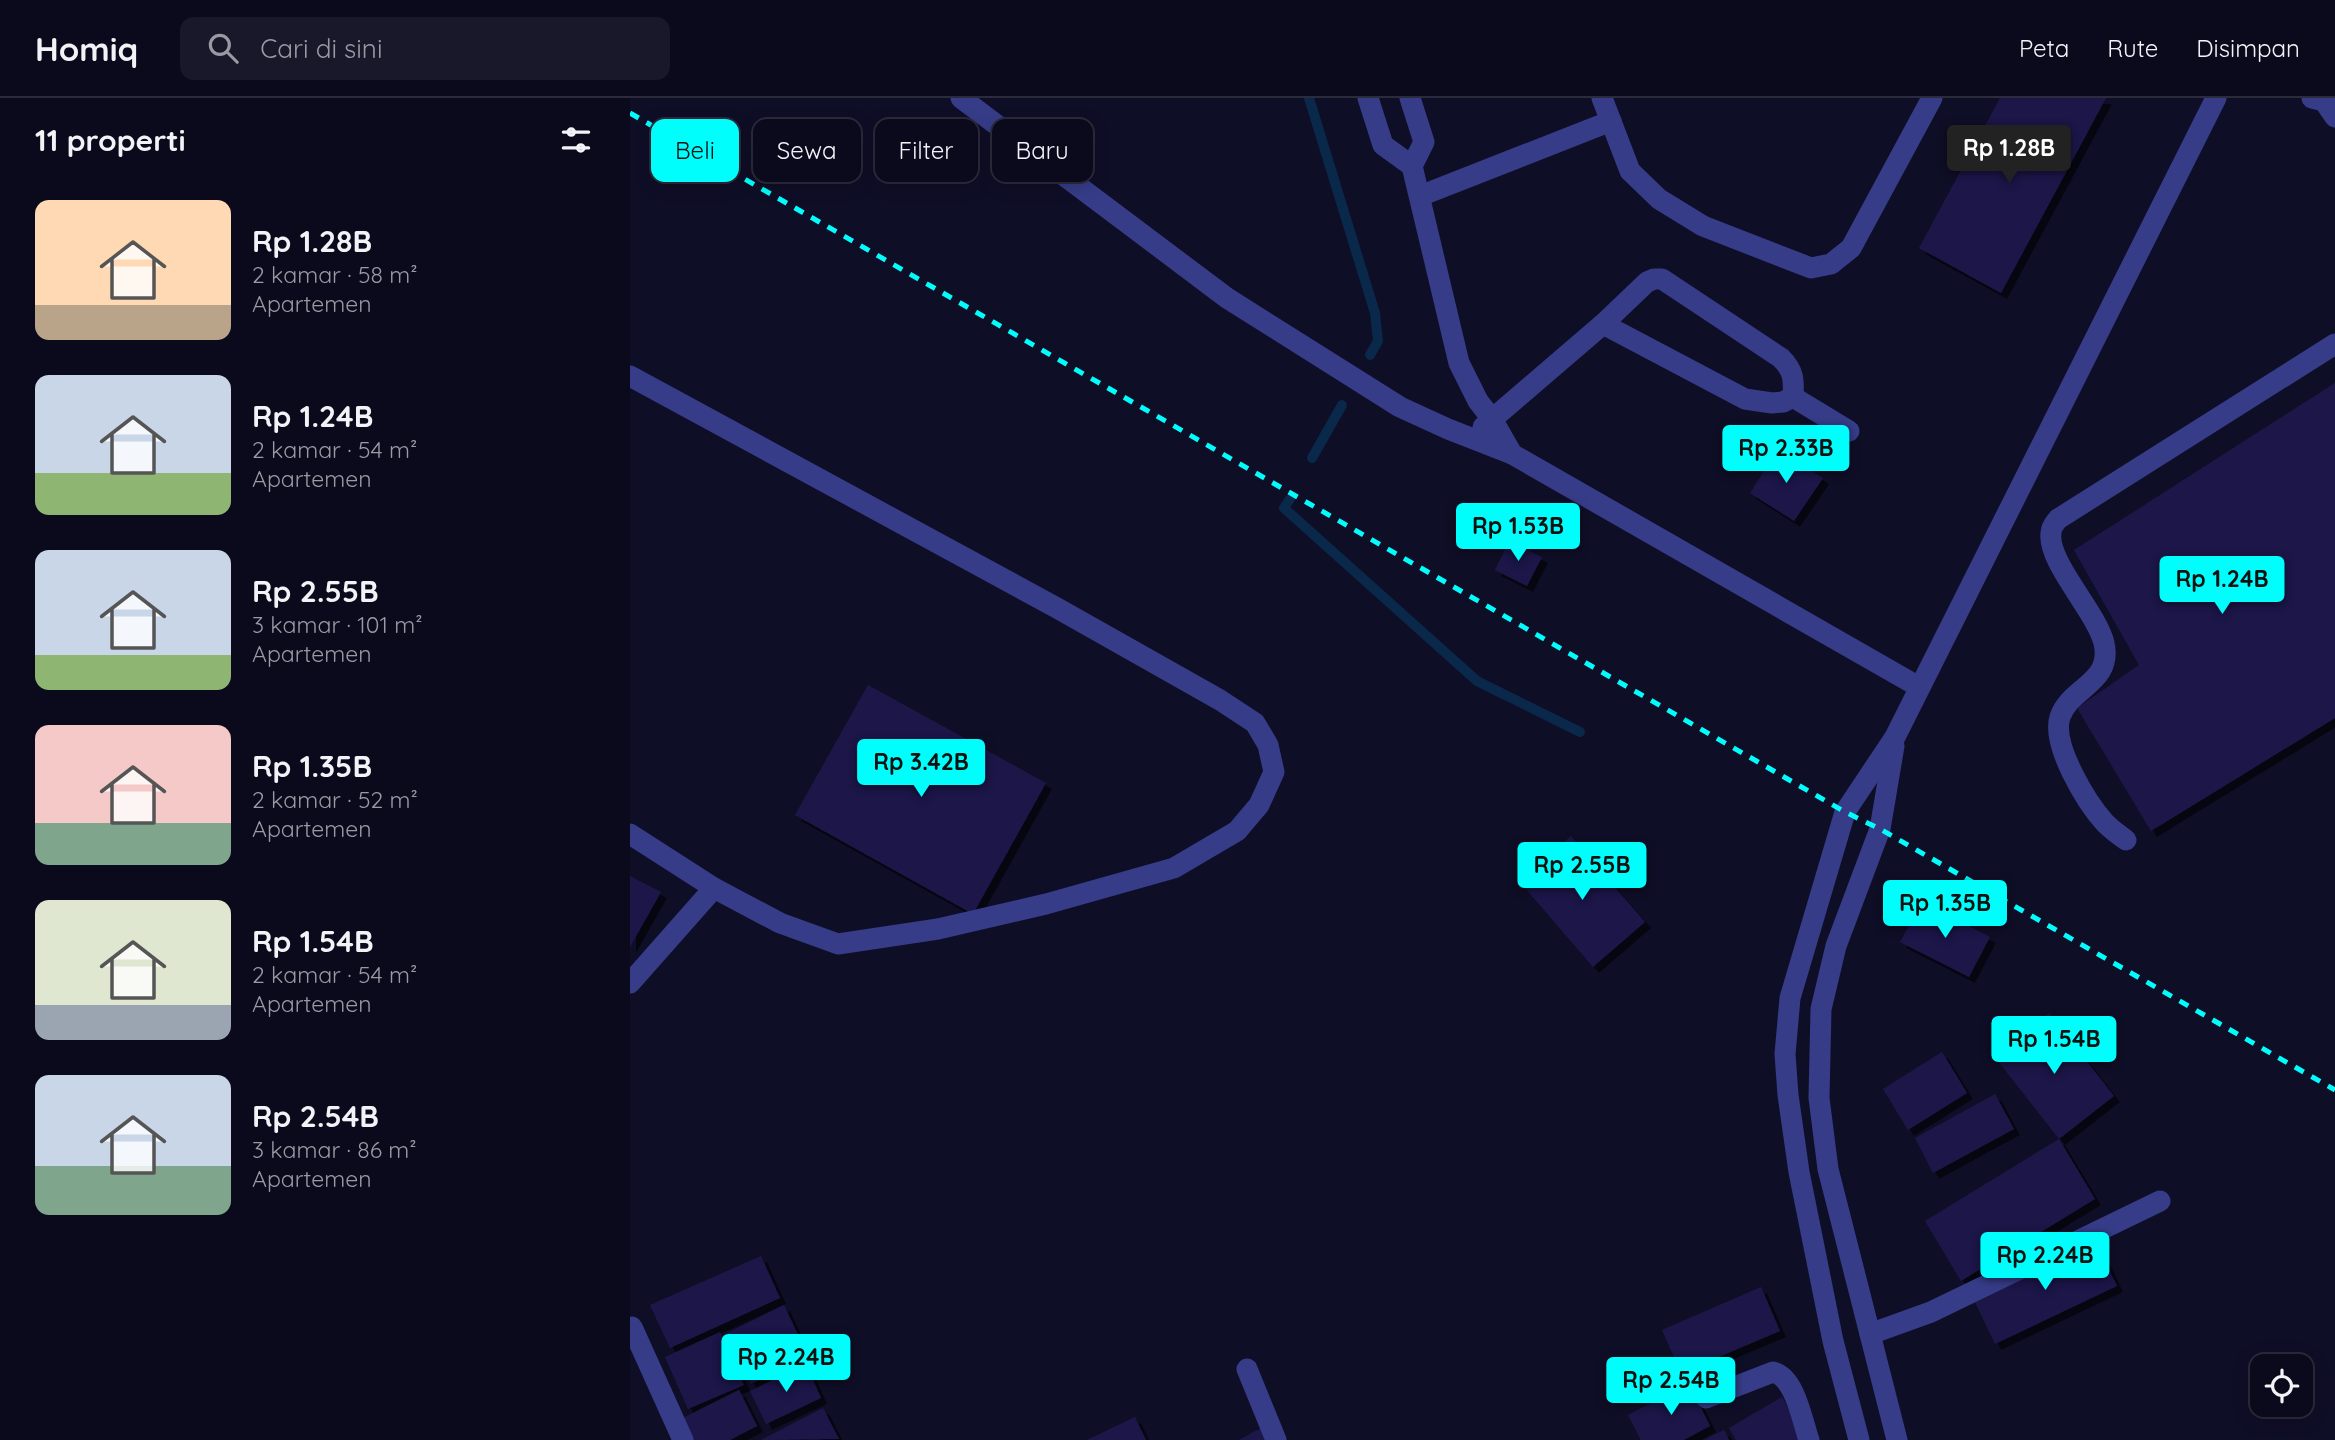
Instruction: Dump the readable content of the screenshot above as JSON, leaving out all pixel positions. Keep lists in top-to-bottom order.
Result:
{
  "page": {
    "header": "Homiq",
    "search": "Cari di sini",
    "nav": ["Peta", "Rute", "Disimpan"],
    "heading": "11 properti",
    "chip": [
      "Beli",
      "Sewa",
      "Filter",
      "Baru"
    ],
    "price": [
      "Rp 1.28B",
      "Rp 2.33B",
      "Rp 1.53B",
      "Rp 1.24B",
      "Rp 3.42B",
      "Rp 2.55B",
      "Rp 1.35B",
      "Rp 1.54B",
      "Rp 2.24B",
      "Rp 2.24B",
      "Rp 2.54B"
    ],
    "list": [
      {
        "name": "Rp 1.28B",
        "note": "2 kamar · 58 m² · Apartemen"
      },
      {
        "name": "Rp 1.24B",
        "note": "2 kamar · 54 m² · Apartemen"
      },
      {
        "name": "Rp 2.55B",
        "note": "3 kamar · 101 m² · Apartemen"
      },
      {
        "name": "Rp 1.35B",
        "note": "2 kamar · 52 m² · Apartemen"
      },
      {
        "name": "Rp 1.54B",
        "note": "2 kamar · 54 m² · Apartemen"
      },
      {
        "name": "Rp 2.54B",
        "note": "3 kamar · 86 m² · Apartemen"
      }
    ]
  }
}
